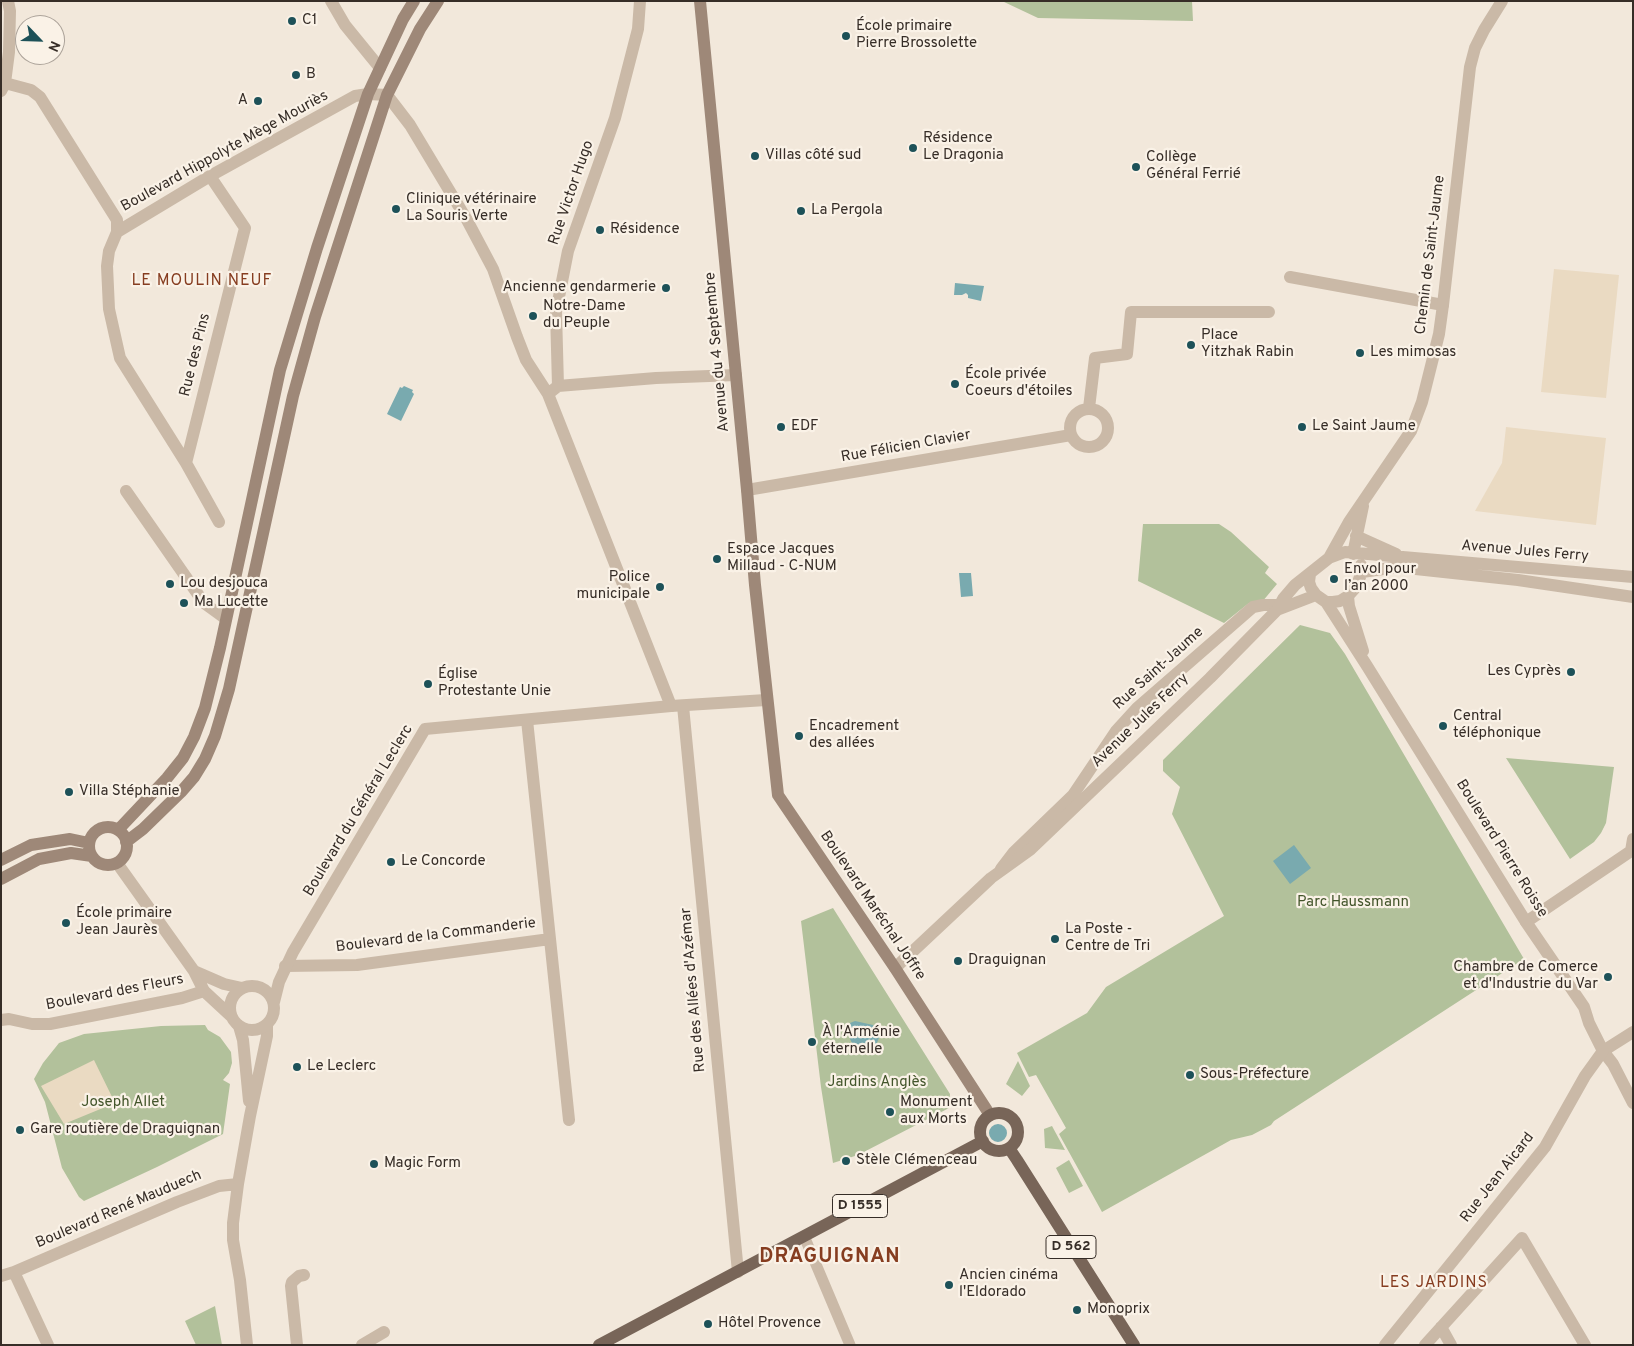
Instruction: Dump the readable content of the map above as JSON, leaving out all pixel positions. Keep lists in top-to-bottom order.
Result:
{
  "streets": {
    "main road": [
      "Avenue du 4 Septembre",
      "Boulevard Maréchal Joffre",
      "D 1555",
      "D 562"
    ],
    "street": [
      "Boulevard Hippolyte Mège Mouriès",
      "Rue Victor Hugo",
      "Chemin de Saint-Jaume",
      "Rue des Pins",
      "Rue Félicien Clavier",
      "Avenue Jules Ferry",
      "Rue Saint-Jaume",
      "Boulevard du Général Leclerc",
      "Boulevard Pierre Roisse",
      "Boulevard de la Commanderie",
      "Rue des Allées d'Azémar",
      "Boulevard des Fleurs",
      "Rue Jean Aicard",
      "Boulevard René Mauduech"
    ]
  },
  "crossings": [
    ["Boulevard Hippolyte Mège Mouriès", "Rue des Pins"],
    ["Rue Victor Hugo", "Rue des Allées d'Azémar"],
    ["Chemin de Saint-Jaume", "Avenue Jules Ferry"],
    ["Chemin de Saint-Jaume", "Boulevard Pierre Roisse"],
    ["Avenue du 4 Septembre", "Rue Félicien Clavier"],
    ["Avenue du 4 Septembre", "Boulevard du Général Leclerc"],
    ["Avenue du 4 Septembre", "Boulevard Maréchal Joffre"],
    ["Avenue Jules Ferry", "Rue Saint-Jaume"],
    ["Avenue Jules Ferry", "Boulevard Pierre Roisse"],
    ["Boulevard du Général Leclerc", "Boulevard Maréchal Joffre"],
    ["Boulevard du Général Leclerc", "Boulevard de la Commanderie"],
    ["Boulevard du Général Leclerc", "Rue des Allées d'Azémar"],
    ["Boulevard Pierre Roisse", "Rue Jean Aicard"],
    ["Boulevard Maréchal Joffre", "D 1555"],
    ["Boulevard Maréchal Joffre", "D 562"],
    ["Rue des Allées d'Azémar", "D 1555"],
    ["D 1555", "D 562"]
  ],
  "districts": ["LE MOULIN NEUF", "DRAGUIGNAN", "LES JARDINS"],
  "parks": ["Parc Haussmann", "Jardins Anglès", "Joseph Allet"],
  "places": [
    "C1",
    "École primaire Pierre Brossolette",
    "B",
    "A",
    "Résidence Le Dragonia",
    "Villas côté sud",
    "Collège Général Ferrié",
    "Clinique vétérinaire La Souris Verte",
    "La Pergola",
    "Résidence",
    "Ancienne gendarmerie",
    "Notre-Dame du Peuple",
    "Place Yitzhak Rabin",
    "Les mimosas",
    "École privée Coeurs d'étoiles",
    "EDF",
    "Le Saint Jaume",
    "Espace Jacques Millaud - C-NUM",
    "Envol pour l’an 2000",
    "Lou desjouca",
    "Police municipale",
    "Ma Lucette",
    "Les Cyprès",
    "Église Protestante Unie",
    "Central téléphonique",
    "Encadrement des allées",
    "Villa Stéphanie",
    "Le Concorde",
    "École primaire Jean Jaurès",
    "La Poste - Centre de Tri",
    "Draguignan",
    "Chambre de Comerce et d'Industrie du Var",
    "À l'Arménie éternelle",
    "Le Leclerc",
    "Sous-Préfecture",
    "Monument aux Morts",
    "Gare routière de Draguignan",
    "Stèle Clémenceau",
    "Magic Form",
    "Ancien cinéma l'Eldorado",
    "Monoprix",
    "Hôtel Provence"
  ],
  "north": "bottom right"
}
